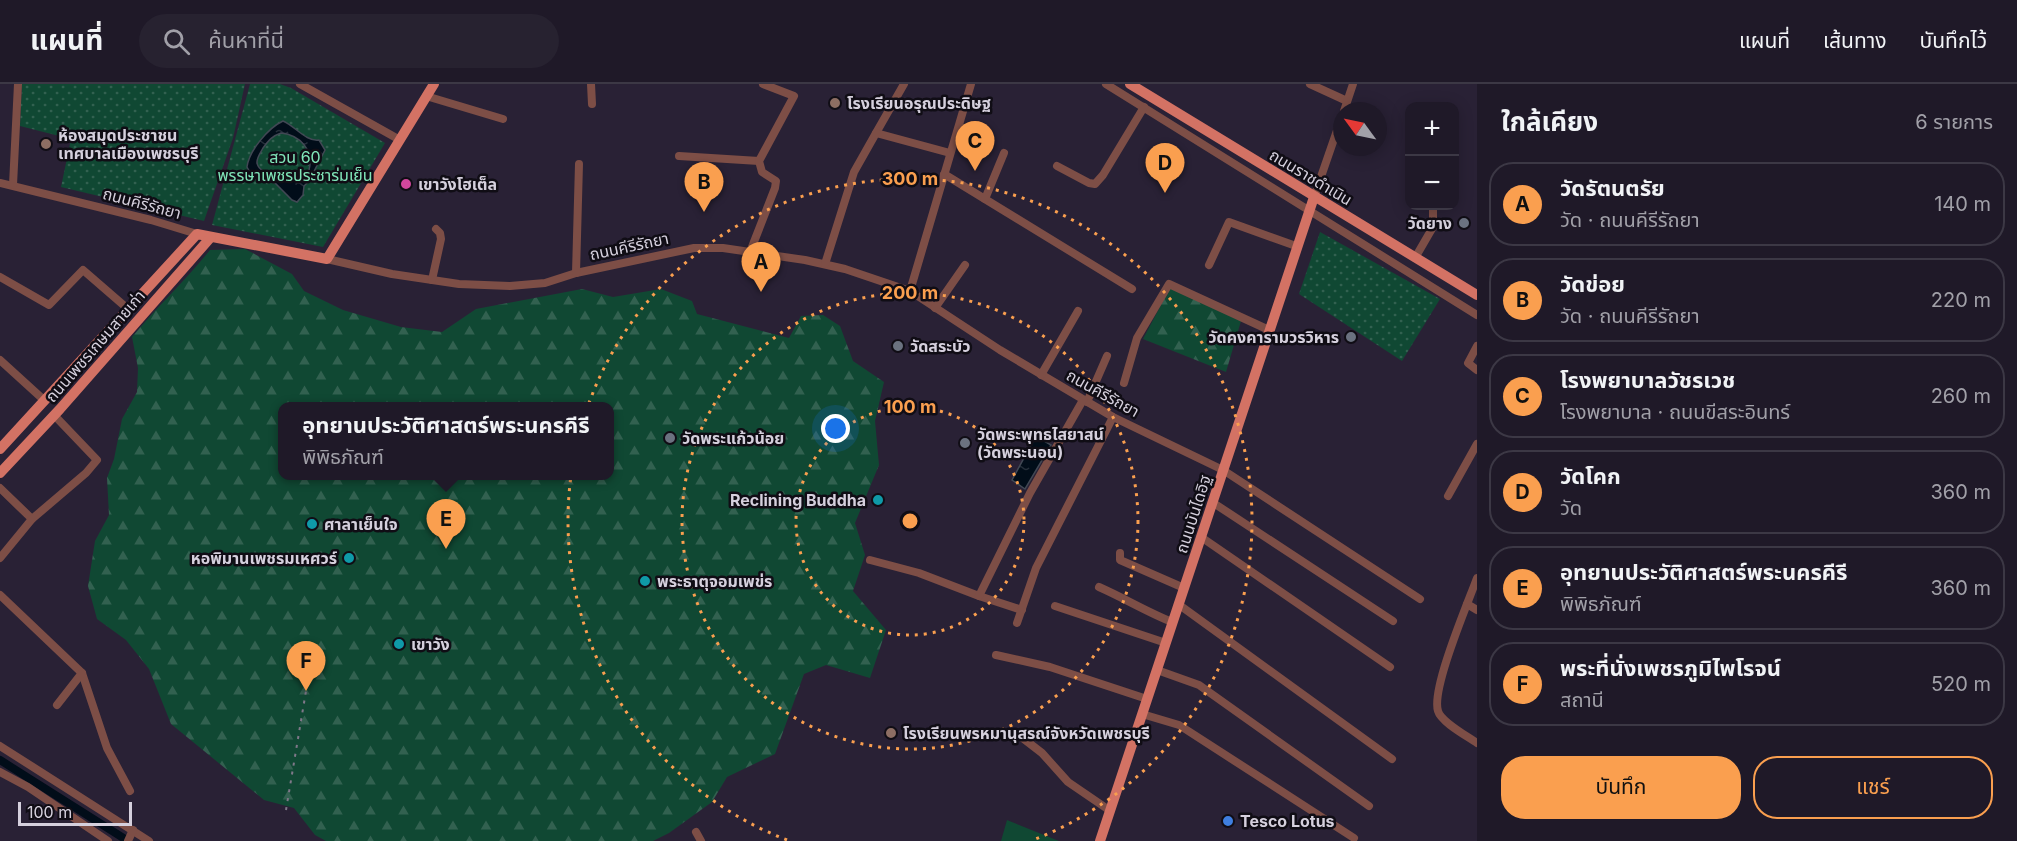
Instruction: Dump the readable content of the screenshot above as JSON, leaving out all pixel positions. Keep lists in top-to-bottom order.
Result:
{
  "streets": {
    "main road": [
      "ถนนราชดำเนิน",
      "ถนนคีรีรัถยา",
      "ถนนเพชรเกษมสายเก่า",
      "ถนนบันไดอิฐ"
    ]
  },
  "crossings": [
    ["ถนนราชดำเนิน", "ถนนบันไดอิฐ"],
    ["ถนนคีรีรัถยา", "ถนนเพชรเกษมสายเก่า"],
    ["ถนนคีรีรัถยา", "ถนนบันไดอิฐ"]
  ],
  "parks": ["สวน 60 พรรษาเพชรประชาร่มเย็น"],
  "places": [
    "โรงเรียนอรุณประดิษฐ",
    "ห้องสมุดประชาชน เทศบาลเมืองเพชรบุรี",
    "เขาวังโฮเต็ล",
    "วัดยาง",
    "วัดคงคารามวรวิหาร",
    "วัดสระบัว",
    "วัดพระแก้วน้อย",
    "วัดพระพุทธไสยาสน์ (วัดพระนอน)",
    "Reclining Buddha",
    "ศาลาเย็นใจ",
    "หอพิมานเพชรมเหศวร์",
    "พระธาตุจอมเพข่ร",
    "เขาวัง",
    "โรงเรียนพรหมานุสรณ์จังหวัดเพชรบุรี",
    "Tesco Lotus"
  ],
  "scale_bar": "100 m",
  "north": "top left",
  "page": {
    "header": "แผนที่",
    "search": "ค้นหาที่นี่",
    "nav": ["แผนที่", "เส้นทาง", "บันทึกไว้"],
    "heading": ["ใกล้เคียง", "6 รายการ"],
    "map_buttons": ["+", "−"],
    "pins": [
      "C",
      "D",
      "B",
      "A",
      "E",
      "F"
    ],
    "list": [
      {
        "mark": "A",
        "name": "วัดรัตนตรัย",
        "note": "วัด · ถนนคีรีรัถยา",
        "value": "140 m"
      },
      {
        "mark": "B",
        "name": "วัดข่อย",
        "note": "วัด · ถนนคีรีรัถยา",
        "value": "220 m"
      },
      {
        "mark": "C",
        "name": "โรงพยาบาลวัชรเวช",
        "note": "โรงพยาบาล · ถนนขีสระอินทร์",
        "value": "260 m"
      },
      {
        "mark": "D",
        "name": "วัดโคก",
        "note": "วัด",
        "value": "360 m"
      },
      {
        "mark": "E",
        "name": "อุทยานประวัติศาสตร์พระนครคีรี",
        "note": "พิพิธภัณฑ์",
        "value": "360 m"
      },
      {
        "mark": "F",
        "name": "พระที่นั่งเพชรภูมิไพโรจน์",
        "note": "สถานี",
        "value": "520 m"
      }
    ],
    "popup": ["อุทยานประวัติศาสตร์พระนครคีรี", "พิพิธภัณฑ์"],
    "buttons": ["บันทึก", "แชร์"],
    "scale": "100 m"
  },
  "rings": ["300 m", "200 m", "100 m"]
}
